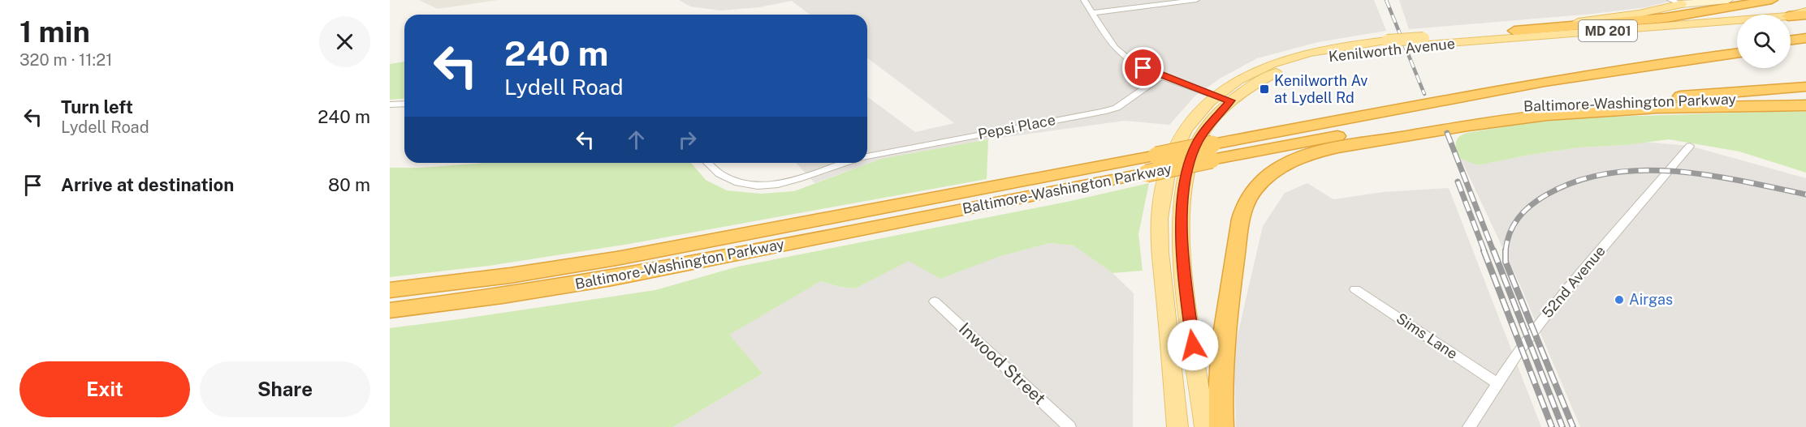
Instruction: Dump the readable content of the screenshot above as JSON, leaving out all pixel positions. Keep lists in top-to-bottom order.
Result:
{
  "streets": {
    "highway": ["MD 201", "Baltimore-Washington Parkway"],
    "main road": ["Kenilworth Avenue"],
    "street": [
      "Pepsi Place",
      "52nd Avenue",
      "Sims Lane",
      "Inwood Street"
    ]
  },
  "crossings": [
    ["MD 201", "Kenilworth Avenue"],
    ["52nd Avenue", "Sims Lane"]
  ],
  "places": {
    "transit": ["Kenilworth Av at Lydell Rd"],
    "other": ["Airgas"]
  },
  "page": {
    "heading": ["1 min", "320 m · 11:21"],
    "turn": ["240 m", "Lydell Road"],
    "list": [
      {
        "name": "Turn left",
        "note": "Lydell Road",
        "value": "240 m"
      },
      {
        "name": "Arrive at destination",
        "value": "80 m"
      }
    ],
    "buttons": ["Exit", "Share"]
  }
}
